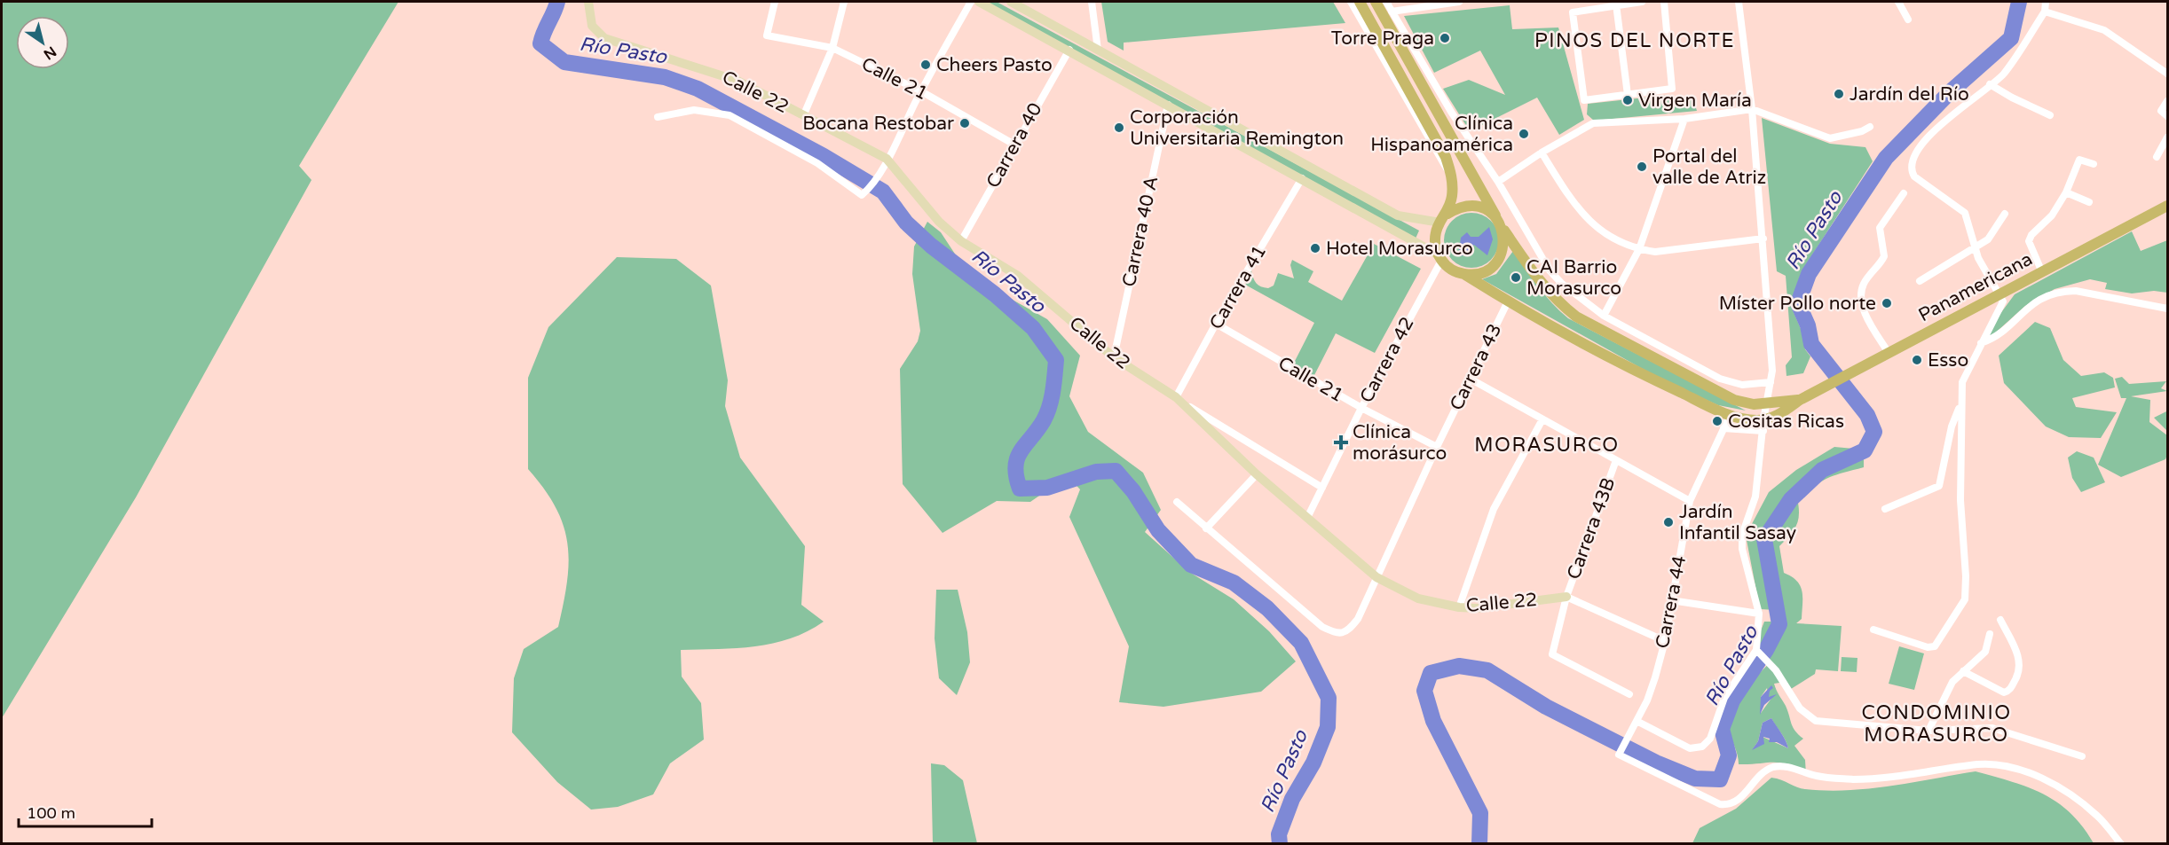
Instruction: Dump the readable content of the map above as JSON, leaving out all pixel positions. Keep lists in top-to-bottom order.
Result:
{
  "streets": {
    "main road": ["Panamericana"],
    "street": [
      "Calle 21",
      "Calle 22",
      "Carrera 40",
      "Carrera 40 A",
      "Carrera 41",
      "Carrera 42",
      "Carrera 43",
      "Carrera 43B",
      "Carrera 44"
    ]
  },
  "crossings": [
    ["Calle 21", "Carrera 40"],
    ["Calle 21", "Carrera 41"],
    ["Calle 21", "Carrera 42"],
    ["Calle 21", "Carrera 43"],
    ["Calle 22", "Carrera 40"],
    ["Calle 22", "Carrera 40 A"],
    ["Calle 22", "Carrera 41"],
    ["Calle 22", "Carrera 42"],
    ["Calle 22", "Carrera 43"],
    ["Calle 22", "Carrera 43B"],
    ["Panamericana", "Carrera 42"]
  ],
  "districts": ["PINOS DEL NORTE", "MORASURCO", "CONDOMINIO MORASURCO"],
  "water": ["Río Pasto"],
  "places": {
    "other": [
      "Torre Praga",
      "Cheers Pasto",
      "Jardín del Río",
      "Virgen María",
      "Bocana Restobar",
      "Corporación Universitaria Remington",
      "Clínica Hispanoamérica",
      "Portal del valle de Atriz",
      "Hotel Morasurco",
      "CAI Barrio Morasurco",
      "Míster Pollo norte",
      "Esso",
      "Cositas Ricas",
      "Jardín Infantil Sasay"
    ],
    "health": ["Clínica morásurco"]
  },
  "scale_bar": "100 m",
  "north": "bottom right"
}
